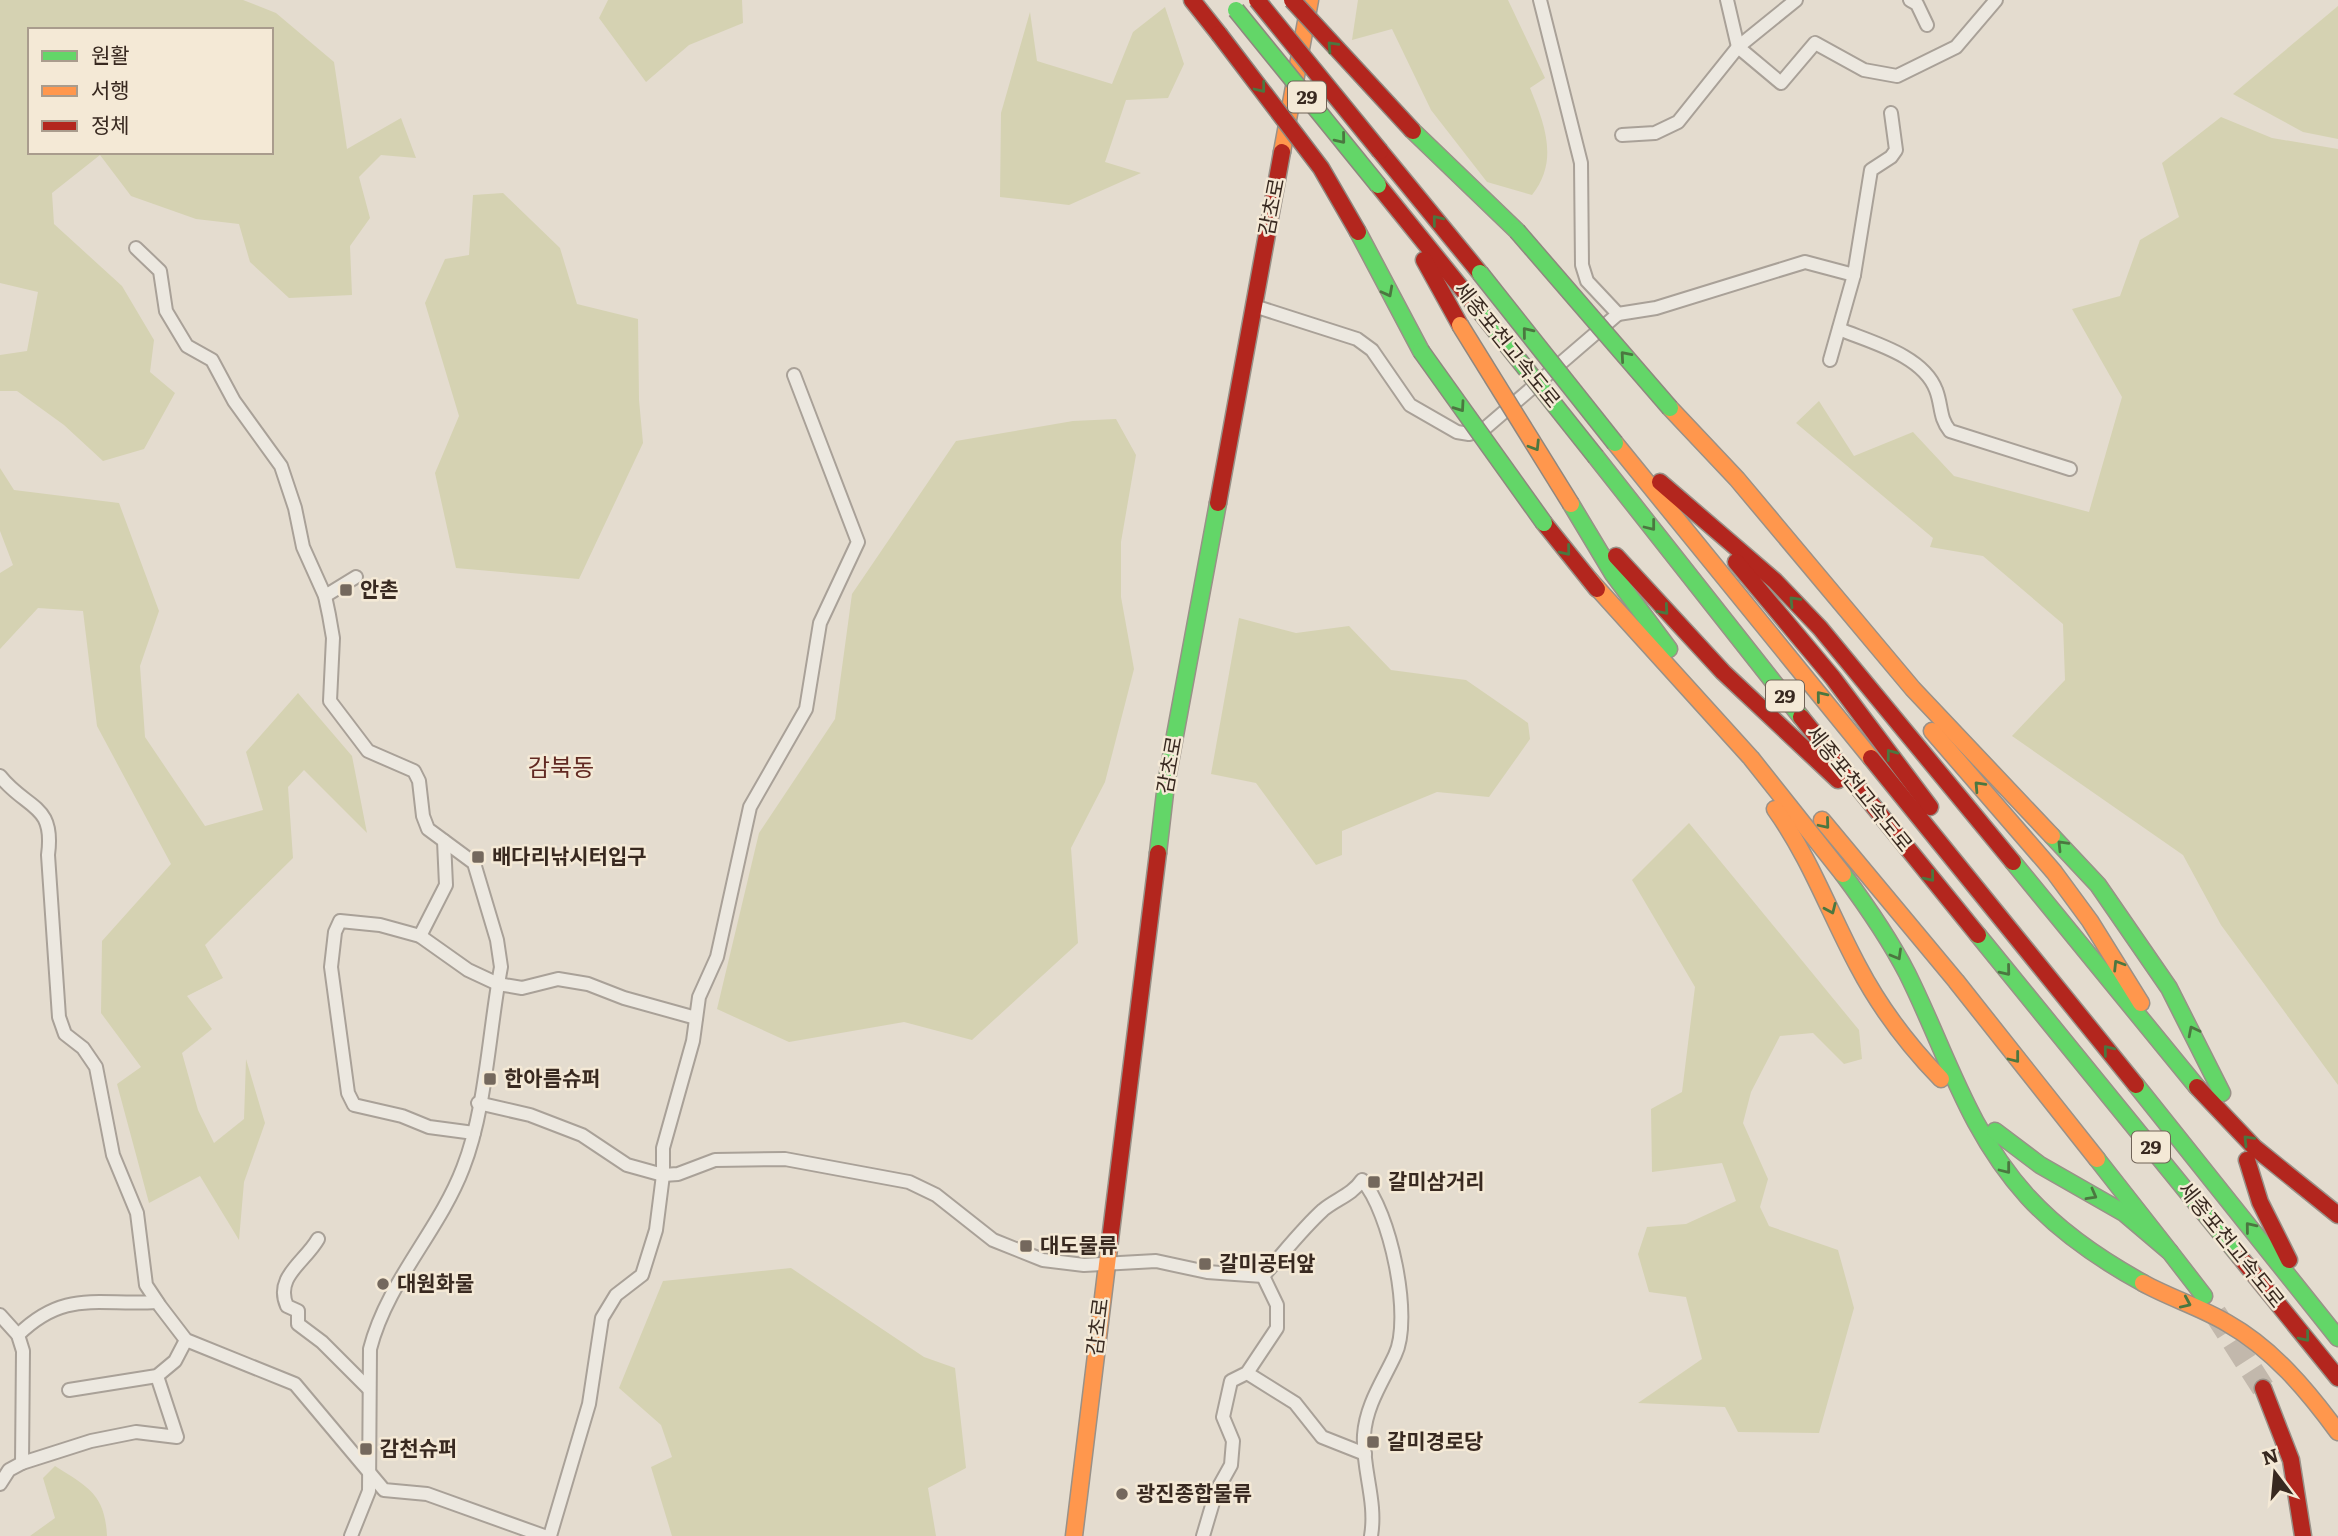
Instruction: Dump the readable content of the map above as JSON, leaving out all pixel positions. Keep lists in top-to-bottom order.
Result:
{
  "streets": {
    "main road": ["29", "감초로", "세종포천고속도로"]
  },
  "districts": ["감북동"],
  "places": {
    "transit": [
      "안촌",
      "배다리낚시터입구",
      "한아름슈퍼",
      "갈미삼거리",
      "대도물류",
      "갈미공터앞",
      "갈미경로당",
      "감천슈퍼"
    ],
    "other": ["대원화물", "광진종합물류"]
  },
  "legend": ["원활", "서행", "정체"],
  "north": "top"
}
